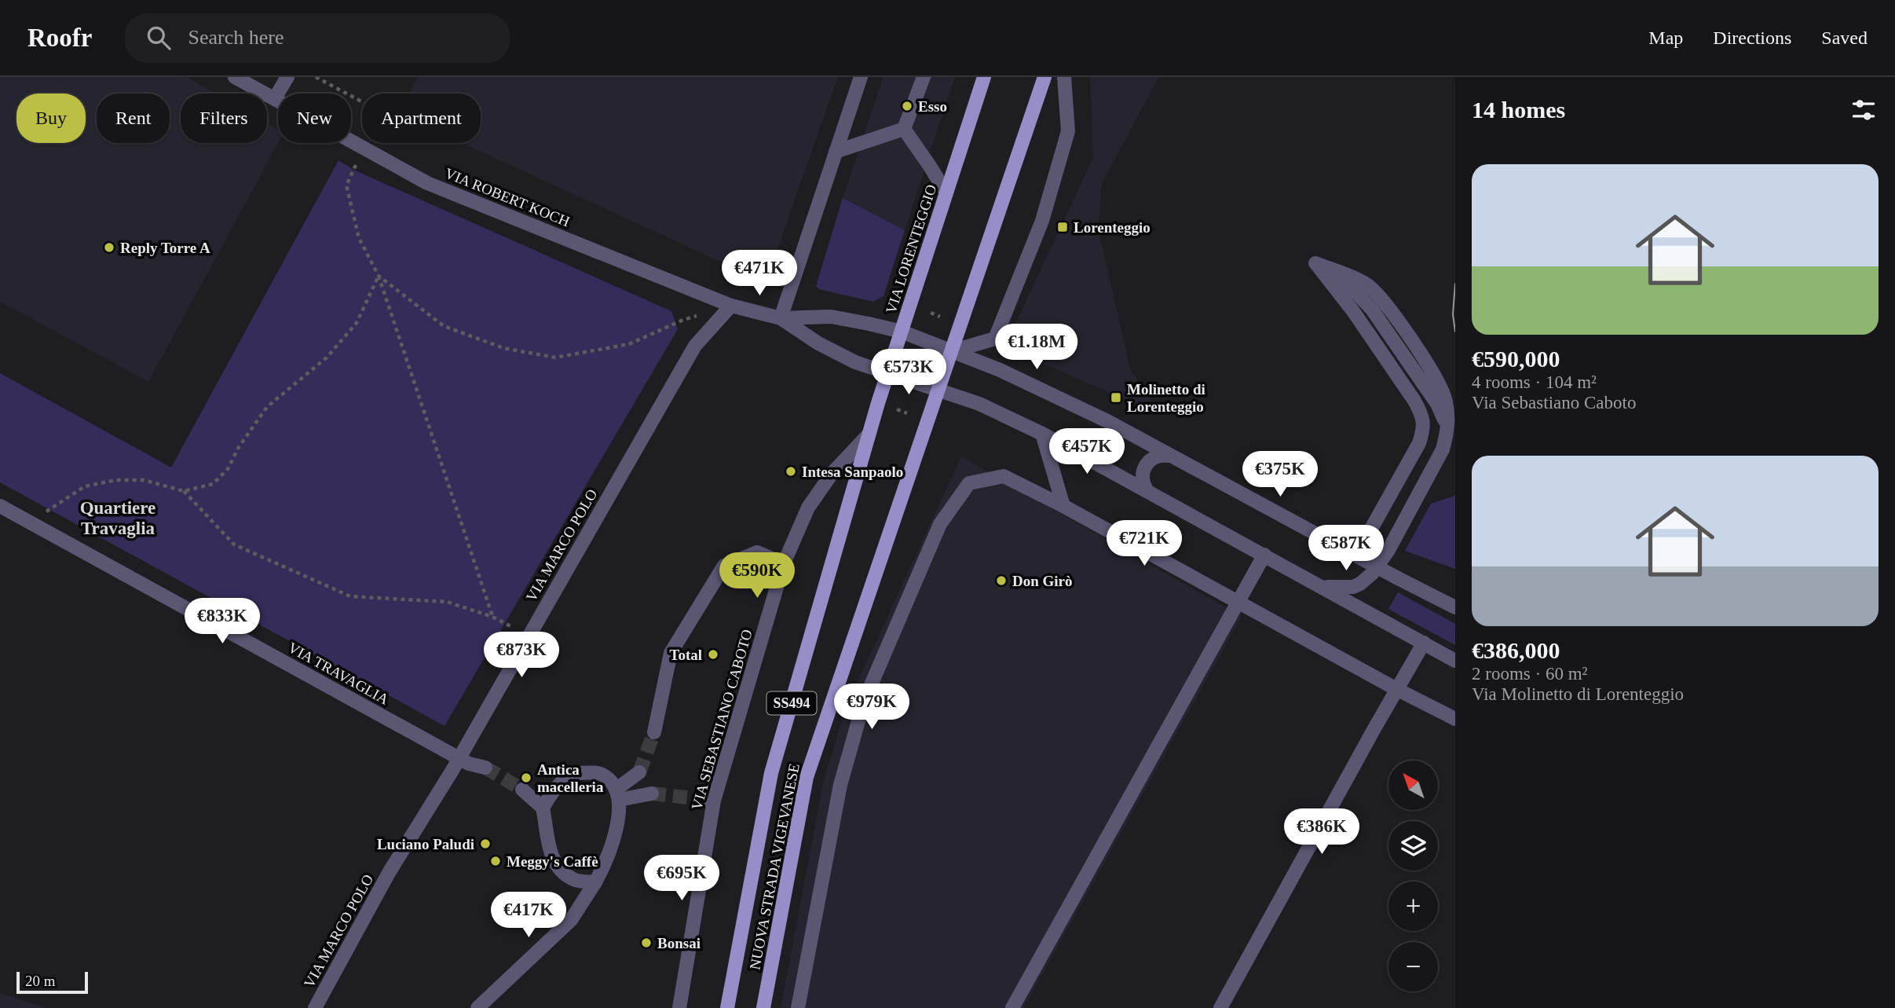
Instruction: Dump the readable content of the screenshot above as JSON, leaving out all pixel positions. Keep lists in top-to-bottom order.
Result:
{
  "streets": {
    "main road": ["VIA LORENTEGGIO", "SS494", "NUOVA STRADA VIGEVANESE"],
    "street": [
      "VIA ROBERT KOCH",
      "VIA MARCO POLO",
      "VIA TRAVAGLIA",
      "VIA SEBASTIANO CABOTO"
    ]
  },
  "crossings": [
    ["VIA ROBERT KOCH", "VIA LORENTEGGIO"],
    ["VIA ROBERT KOCH", "VIA MARCO POLO"],
    ["VIA ROBERT KOCH", "SS494"],
    ["VIA ROBERT KOCH", "NUOVA STRADA VIGEVANESE"],
    ["VIA LORENTEGGIO", "NUOVA STRADA VIGEVANESE"],
    ["VIA MARCO POLO", "VIA TRAVAGLIA"],
    ["SS494", "NUOVA STRADA VIGEVANESE"],
    ["VIA SEBASTIANO CABOTO", "NUOVA STRADA VIGEVANESE"]
  ],
  "districts": ["Quartiere Travaglia"],
  "places": {
    "other": [
      "Esso",
      "Reply Torre A",
      "Intesa Sanpaolo",
      "Don Girò",
      "Total",
      "Antica macelleria",
      "Luciano Paludi",
      "Meggy's Caffè",
      "Bonsai"
    ],
    "transit": ["Lorenteggio", "Molinetto di Lorenteggio"]
  },
  "scale_bar": "20 m",
  "north": "top left",
  "page": {
    "header": "Roofr",
    "search": "Search here",
    "nav": ["Map", "Directions", "Saved"],
    "heading": "14 homes",
    "chip": [
      "Buy",
      "Rent",
      "Filters",
      "New",
      "Apartment"
    ],
    "list": [
      {
        "name": "€590,000",
        "note": "4 rooms · 104 m² · Via Sebastiano Caboto"
      },
      {
        "name": "€386,000",
        "note": "2 rooms · 60 m² · Via Molinetto di Lorenteggio"
      }
    ],
    "price": [
      "€471K",
      "€1.18M",
      "€573K",
      "€457K",
      "€375K",
      "€721K",
      "€587K",
      "€590K",
      "€833K",
      "€873K",
      "€979K",
      "€386K",
      "€695K",
      "€417K"
    ],
    "map_buttons": ["+", "−"],
    "scale": "20 m"
  }
}
